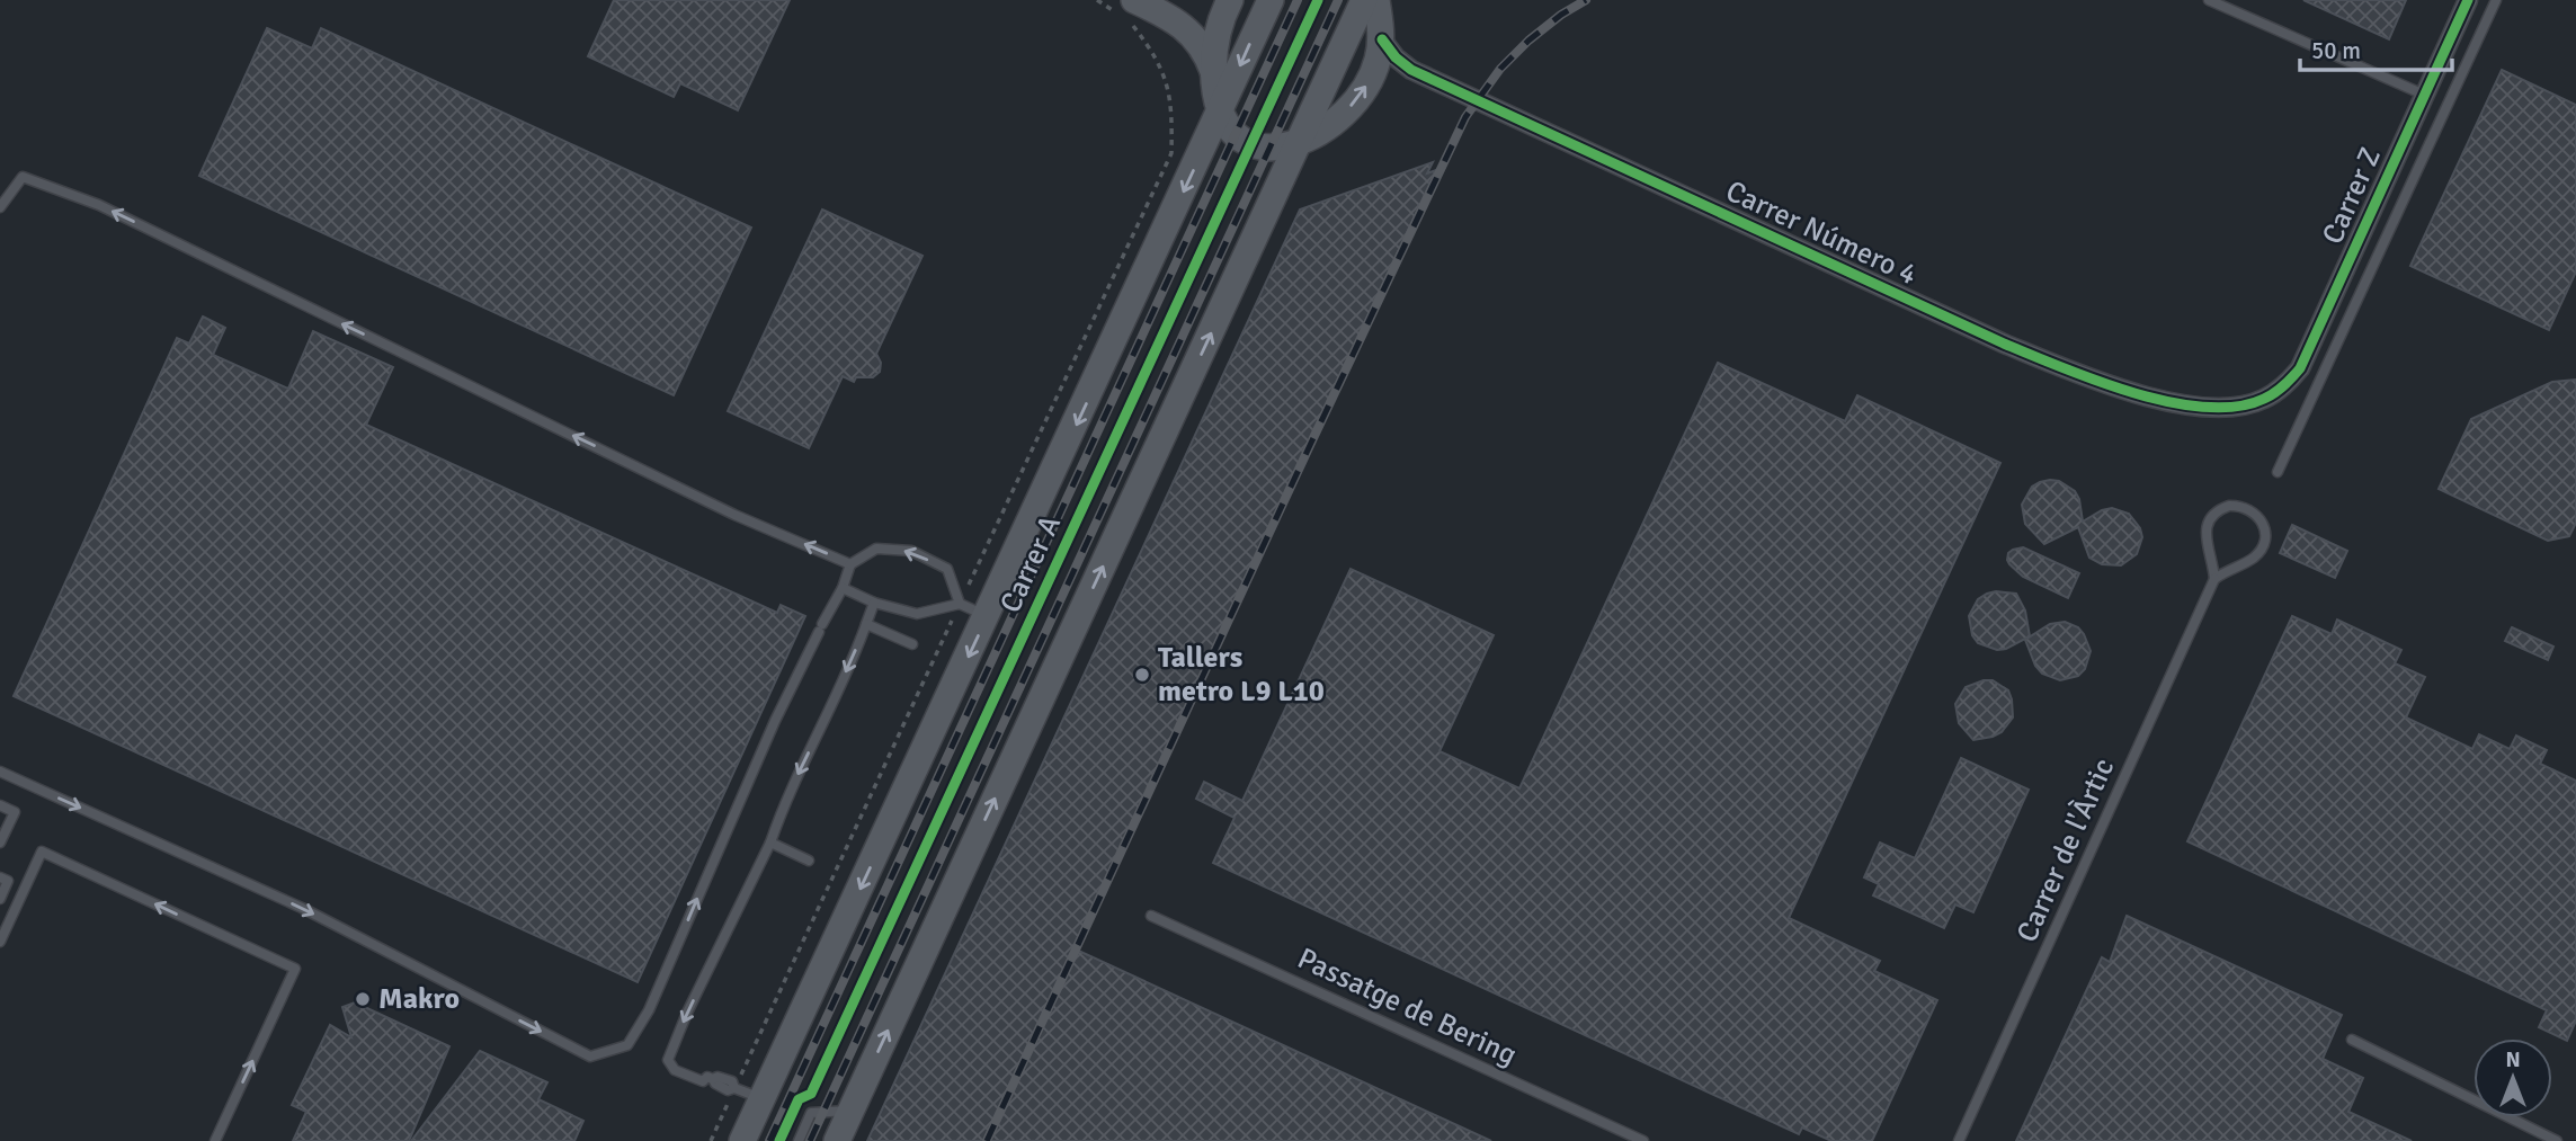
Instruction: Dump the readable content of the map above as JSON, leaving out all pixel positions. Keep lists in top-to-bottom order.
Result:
{
  "streets": {
    "main road": ["Carrer A"],
    "street": ["Carrer Z", "Carrer Número 4"],
    "lane": ["Carrer de l'Àrtic", "Passatge de Bering"]
  },
  "crossings": [
    ["Carrer Z", "Carrer Número 4"]
  ],
  "places": ["Tallers metro L9 L10", "Makro"],
  "scale_bar": "50 m",
  "north": "top"
}
